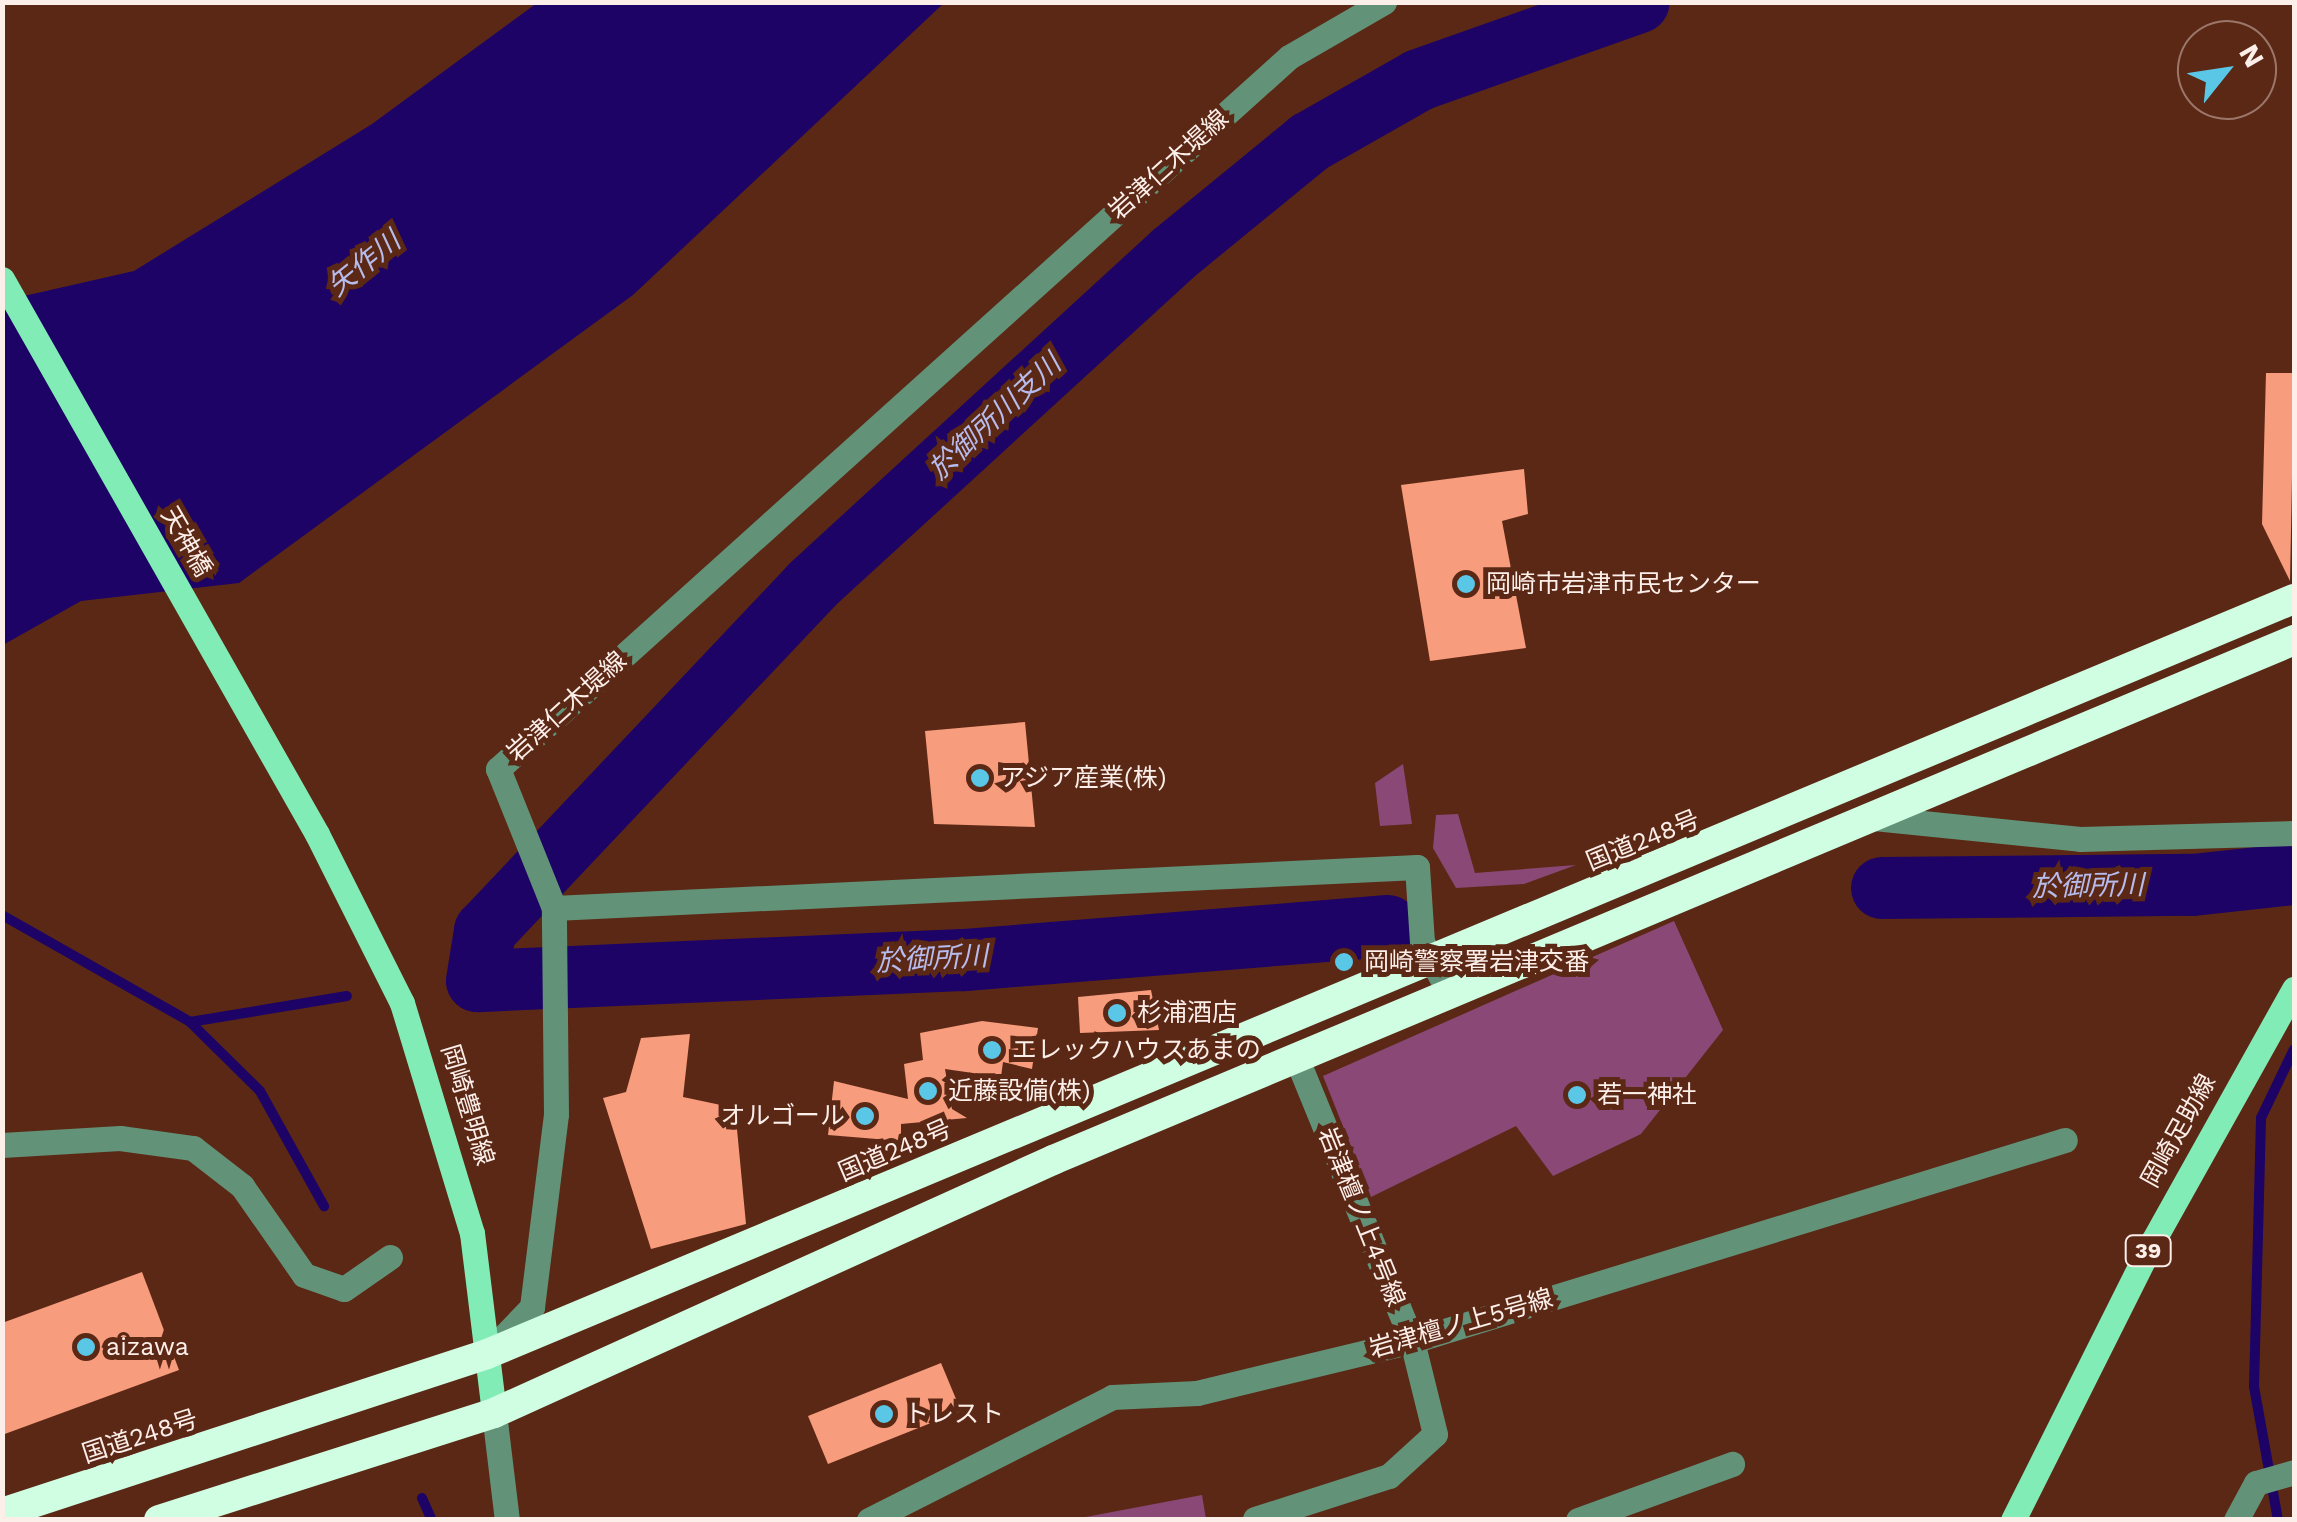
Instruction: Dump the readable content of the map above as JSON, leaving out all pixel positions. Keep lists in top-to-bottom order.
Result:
{
  "streets": {
    "highway": ["国道248号"],
    "main road": [
      "天神橋",
      "岡崎豊明線",
      "岡崎足助線",
      "39"
    ],
    "street": ["岩津仁木堤線", "岩津檀ノ上4号線", "岩津檀ノ上5号線"]
  },
  "crossings": [
    ["天神橋", "岡崎豊明線"],
    ["国道248号", "岡崎豊明線"],
    ["岩津檀ノ上4号線", "岩津檀ノ上5号線"]
  ],
  "water": ["矢作川", "於御所川支川", "於御所川"],
  "places": [
    "岡崎市岩津市民センター",
    "アジア産業(株)",
    "岡崎警察署岩津交番",
    "杉浦酒店",
    "エレックハウスあまの",
    "近藤設備(株)",
    "若一神社",
    "オルゴール",
    "aizawa",
    "トレスト"
  ],
  "north": "top right"
}
